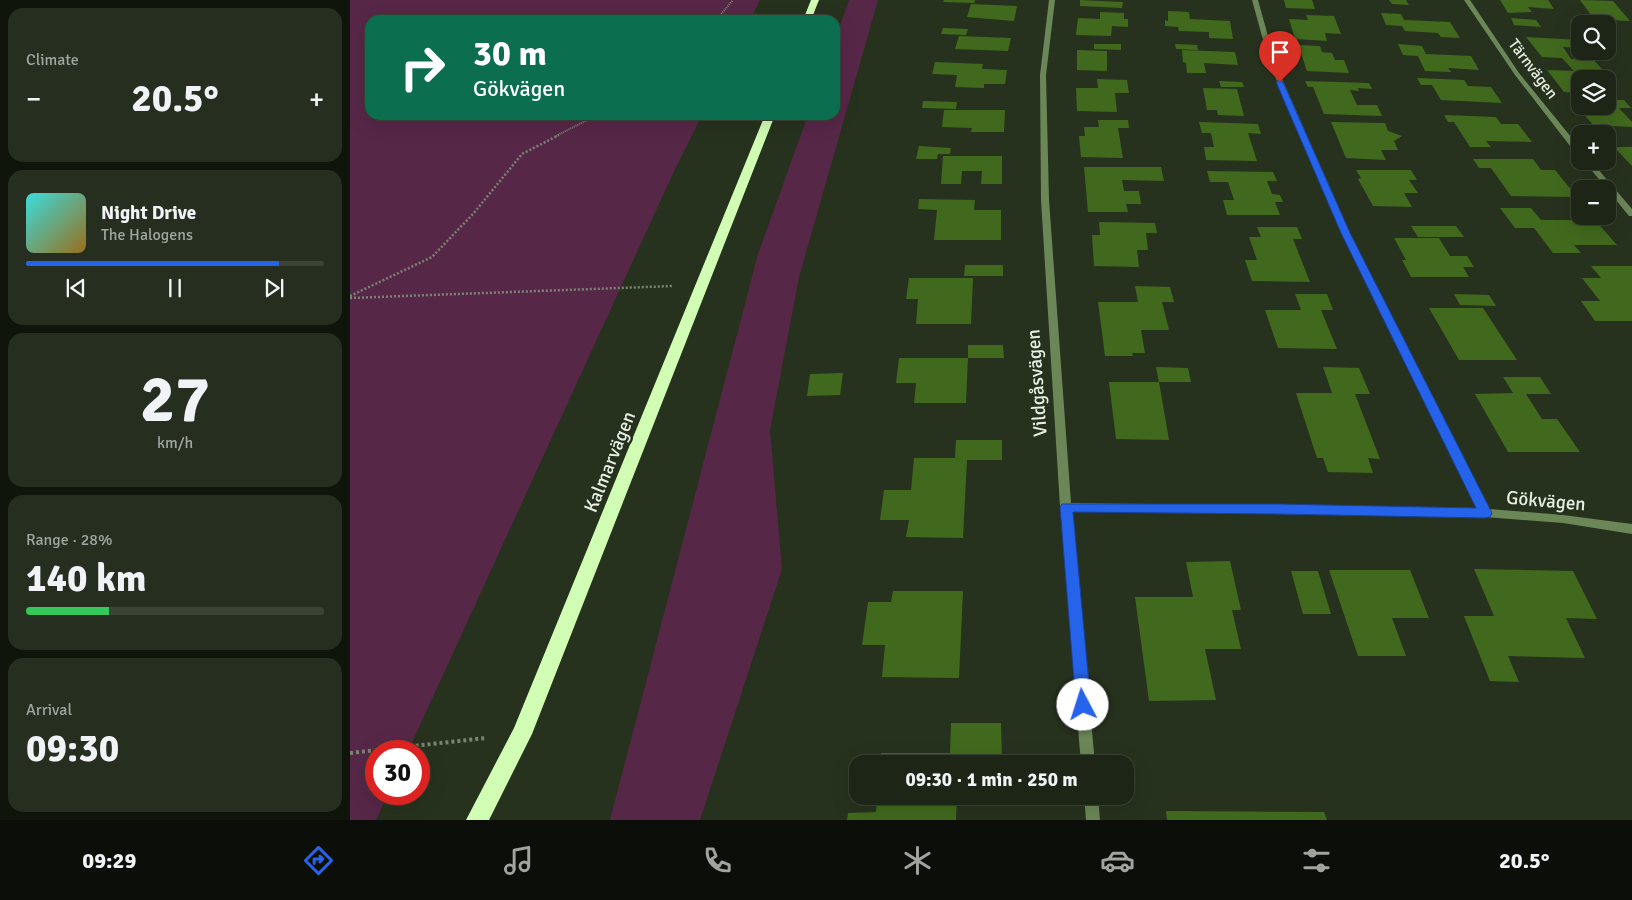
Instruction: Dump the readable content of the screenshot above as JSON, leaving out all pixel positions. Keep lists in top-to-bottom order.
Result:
{
  "streets": {
    "highway": ["Kalmarvägen"],
    "street": ["Tärnvägen", "Vildgåsvägen", "Gökvägen"]
  },
  "crossings": [
    ["Vildgåsvägen", "Gökvägen"]
  ],
  "page": {
    "tile": [
      "Climate",
      ["27", "km/h"],
      ["Range · 28%", "140 km"],
      ["Arrival", "09:30"]
    ],
    "map_buttons": ["+", "−"],
    "turn": ["30 m", "Gökvägen"],
    "heat": ["−", "20.5°", "+"],
    "song": ["Night Drive", "The Halogens"],
    "limit": "30",
    "trip": "09:30 · 1 min · 250 m",
    "tabs": ["09:29", "20.5°"]
  }
}
